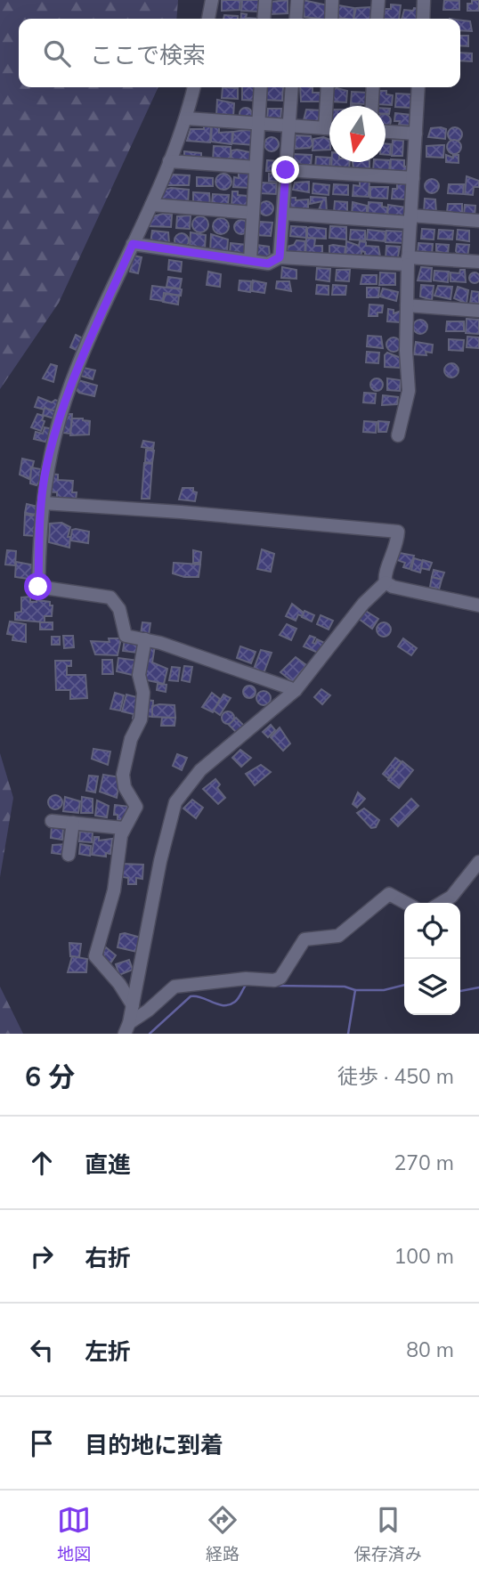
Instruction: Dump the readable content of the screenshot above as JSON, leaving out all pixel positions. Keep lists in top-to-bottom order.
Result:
{
  "north": "bottom",
  "page": {
    "search": "ここで検索",
    "heading": ["6 分", "徒歩 · 450 m"],
    "list": [
      ["直進", "270 m"],
      ["右折", "100 m"],
      ["左折", "80 m"],
      "目的地に到着"
    ],
    "nav": ["地図", "経路", "保存済み"]
  }
}
